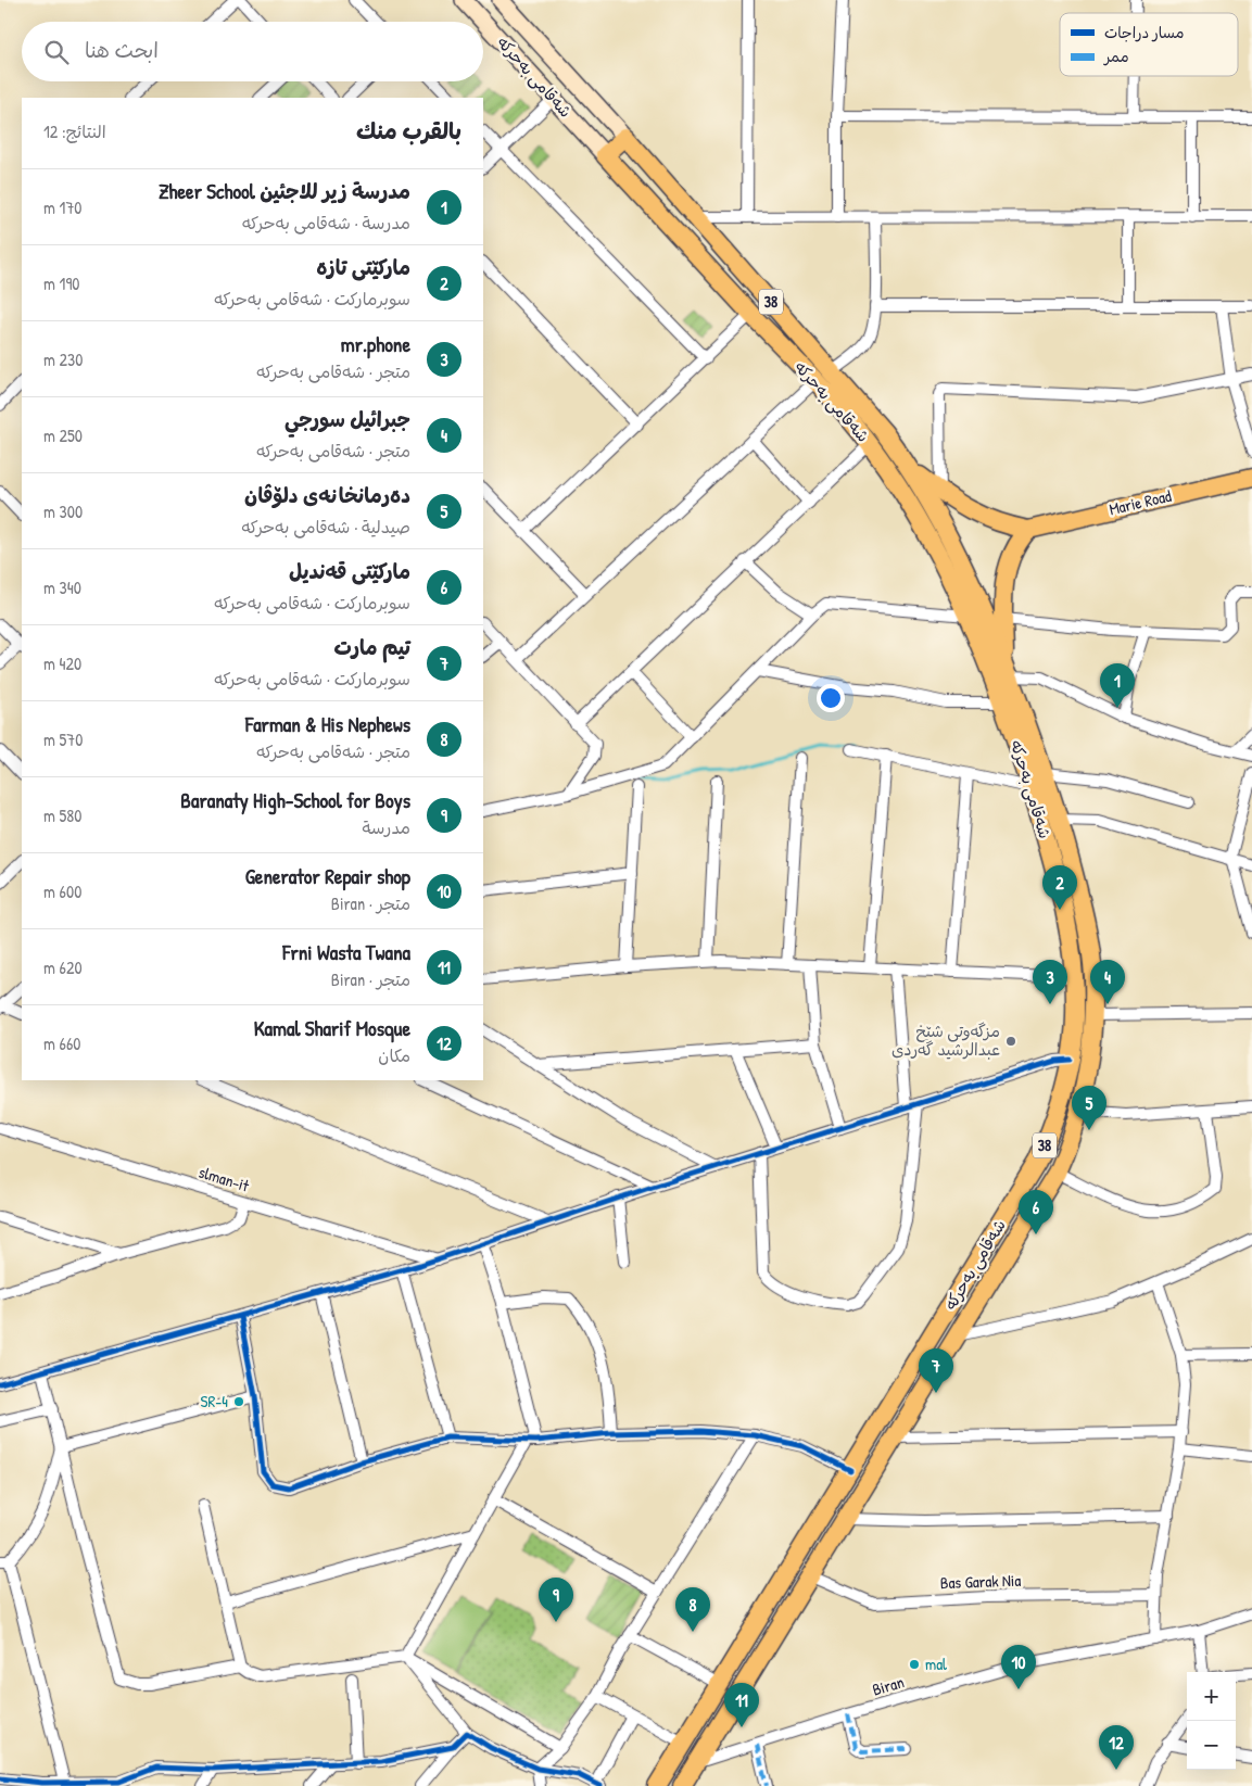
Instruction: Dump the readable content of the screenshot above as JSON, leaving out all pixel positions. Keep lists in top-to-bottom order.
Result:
{
  "streets": {
    "main road": ["شەقامی بەحرکە", "38", "Marie Road"],
    "street": ["slman-it", "Bas Garak Nia", "Biran"]
  },
  "crossings": [
    ["شەقامی بەحرکە", "38"],
    ["شەقامی بەحرکە", "Bas Garak Nia"],
    ["شەقامی بەحرکە", "Biran"],
    ["38", "Marie Road"]
  ],
  "places": ["مزگەوتی شێخ عبدالرشید گەردی", "SR-4", "mal"],
  "legend": ["مسار دراجات", "ممر"],
  "page": {
    "search": "ابحث هنا",
    "heading": ["بالقرب منك", "النتائج: 12"],
    "list": [
      {
        "mark": "1",
        "name": "مدرسة زير للاجئين Zheer School",
        "note": "مدرسة · شەقامی بەحرکە",
        "value": "170 m"
      },
      {
        "mark": "2",
        "name": "مارکێتی تازە",
        "note": "سوبرماركت · شەقامی بەحرکە",
        "value": "190 m"
      },
      {
        "mark": "3",
        "name": "mr.phone",
        "note": "متجر · شەقامی بەحرکە",
        "value": "230 m"
      },
      {
        "mark": "4",
        "name": "جبرائيل سورجي",
        "note": "متجر · شەقامی بەحرکە",
        "value": "250 m"
      },
      {
        "mark": "5",
        "name": "دەرمانخانەی دلۆڤان",
        "note": "صيدلية · شەقامی بەحرکە",
        "value": "300 m"
      },
      {
        "mark": "6",
        "name": "مارکێتی قەندیل",
        "note": "سوبرماركت · شەقامی بەحرکە",
        "value": "340 m"
      },
      {
        "mark": "7",
        "name": "تيم مارت",
        "note": "سوبرماركت · شەقامی بەحرکە",
        "value": "420 m"
      },
      {
        "mark": "8",
        "name": "Farman & His Nephews",
        "note": "متجر · شەقامی بەحرکە",
        "value": "570 m"
      },
      {
        "mark": "9",
        "name": "Baranaty High-School for Boys",
        "note": "مدرسة",
        "value": "580 m"
      },
      {
        "mark": "10",
        "name": "Generator Repair shop",
        "note": "متجر · Biran",
        "value": "600 m"
      },
      {
        "mark": "11",
        "name": "Frni Wasta Twana",
        "note": "متجر · Biran",
        "value": "620 m"
      },
      {
        "mark": "12",
        "name": "Kamal Sharif Mosque",
        "note": "مكان",
        "value": "660 m"
      }
    ],
    "pins": [
      "1",
      "2",
      "3",
      "4",
      "5",
      "6",
      "7",
      "9",
      "8",
      "10",
      "11",
      "12"
    ],
    "map_buttons": ["+", "−"]
  }
}
